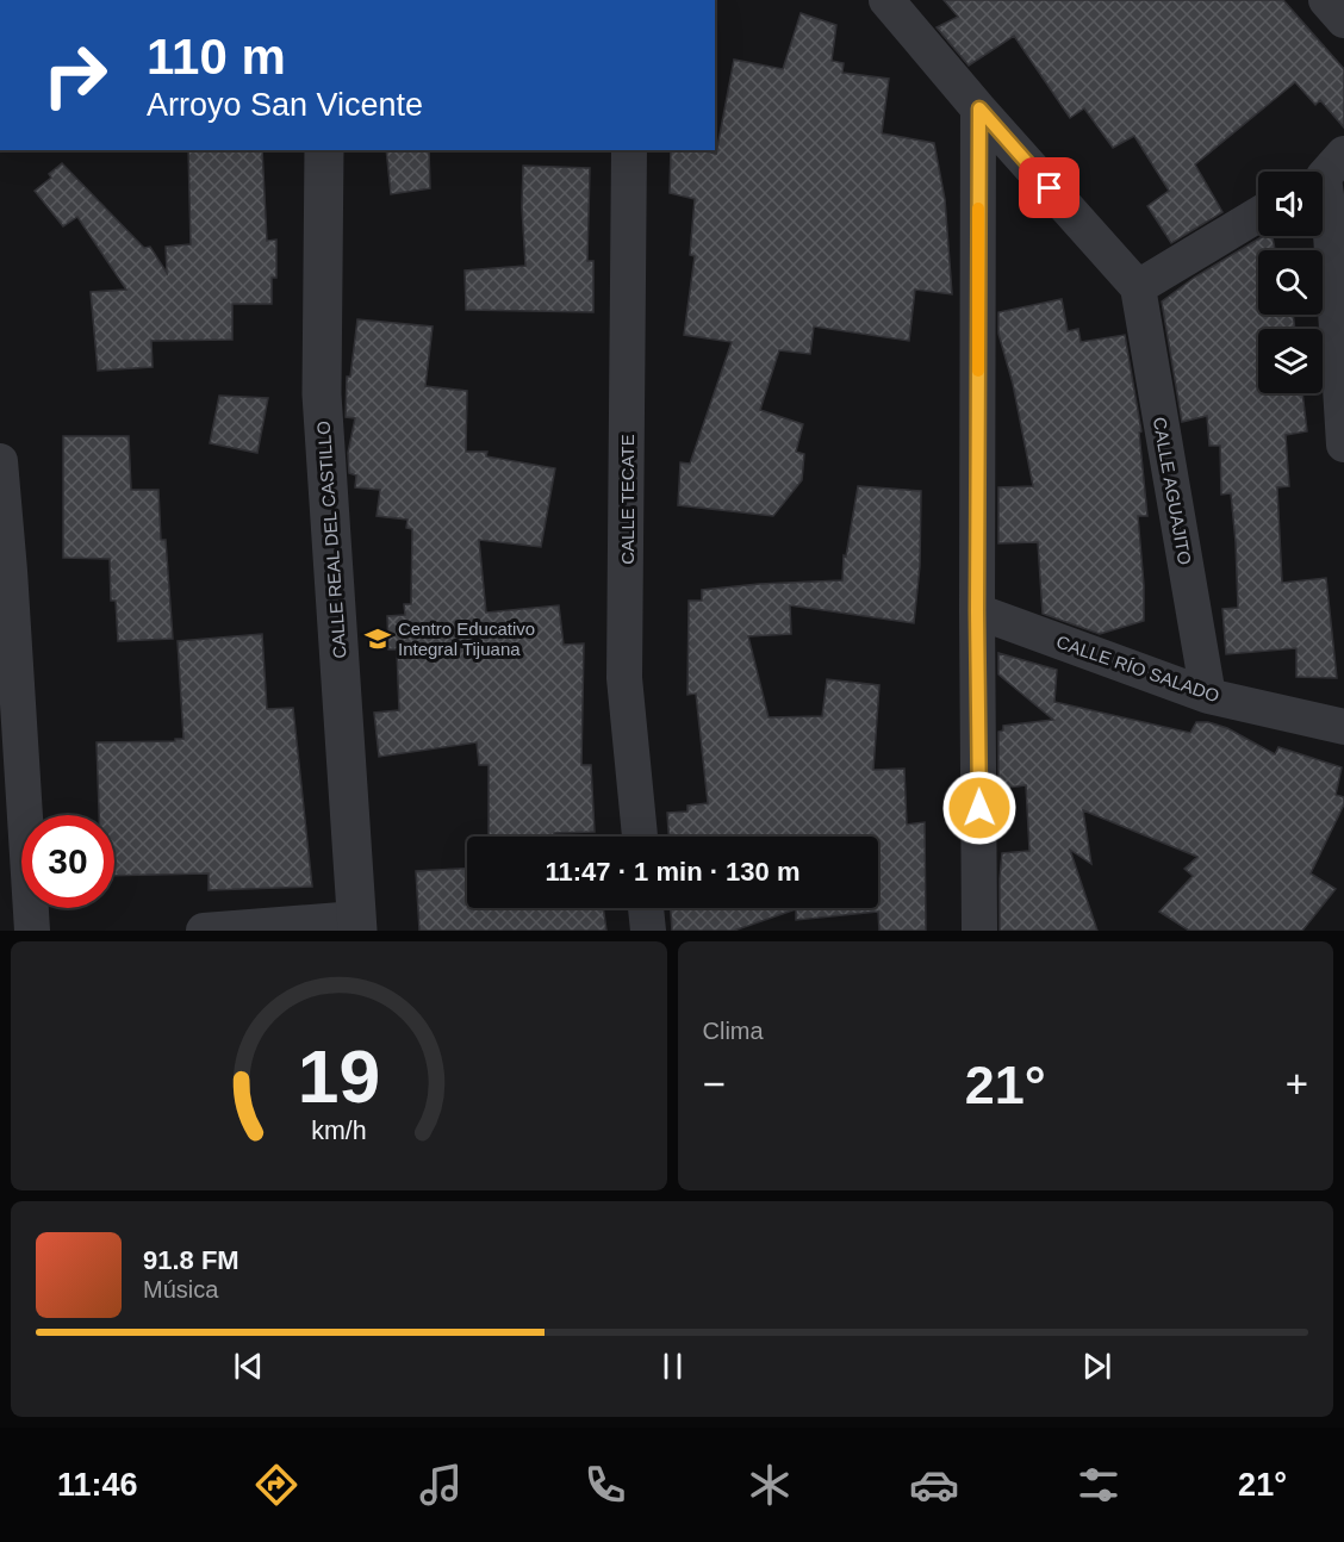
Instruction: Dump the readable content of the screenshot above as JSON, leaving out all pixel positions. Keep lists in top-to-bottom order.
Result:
{
  "streets": {
    "street": [
      "CALLE AGUAJITO",
      "CALLE TECATE",
      "CALLE REAL DEL CASTILLO",
      "CALLE RÍO SALADO"
    ]
  },
  "crossings": [
    ["CALLE AGUAJITO", "CALLE RÍO SALADO"]
  ],
  "places": {
    "school or university": ["Centro Educativo Integral Tijuana"]
  },
  "page": {
    "turn": ["110 m", "Arroyo San Vicente"],
    "limit": "30",
    "trip": "11:47 · 1 min · 130 m",
    "tile": "Clima",
    "heat": ["−", "21°", "+"],
    "song": ["91.8 FM", "Música"],
    "tabs": ["11:46", "21°"],
    "gauge": ["19", "km/h"]
  }
}
